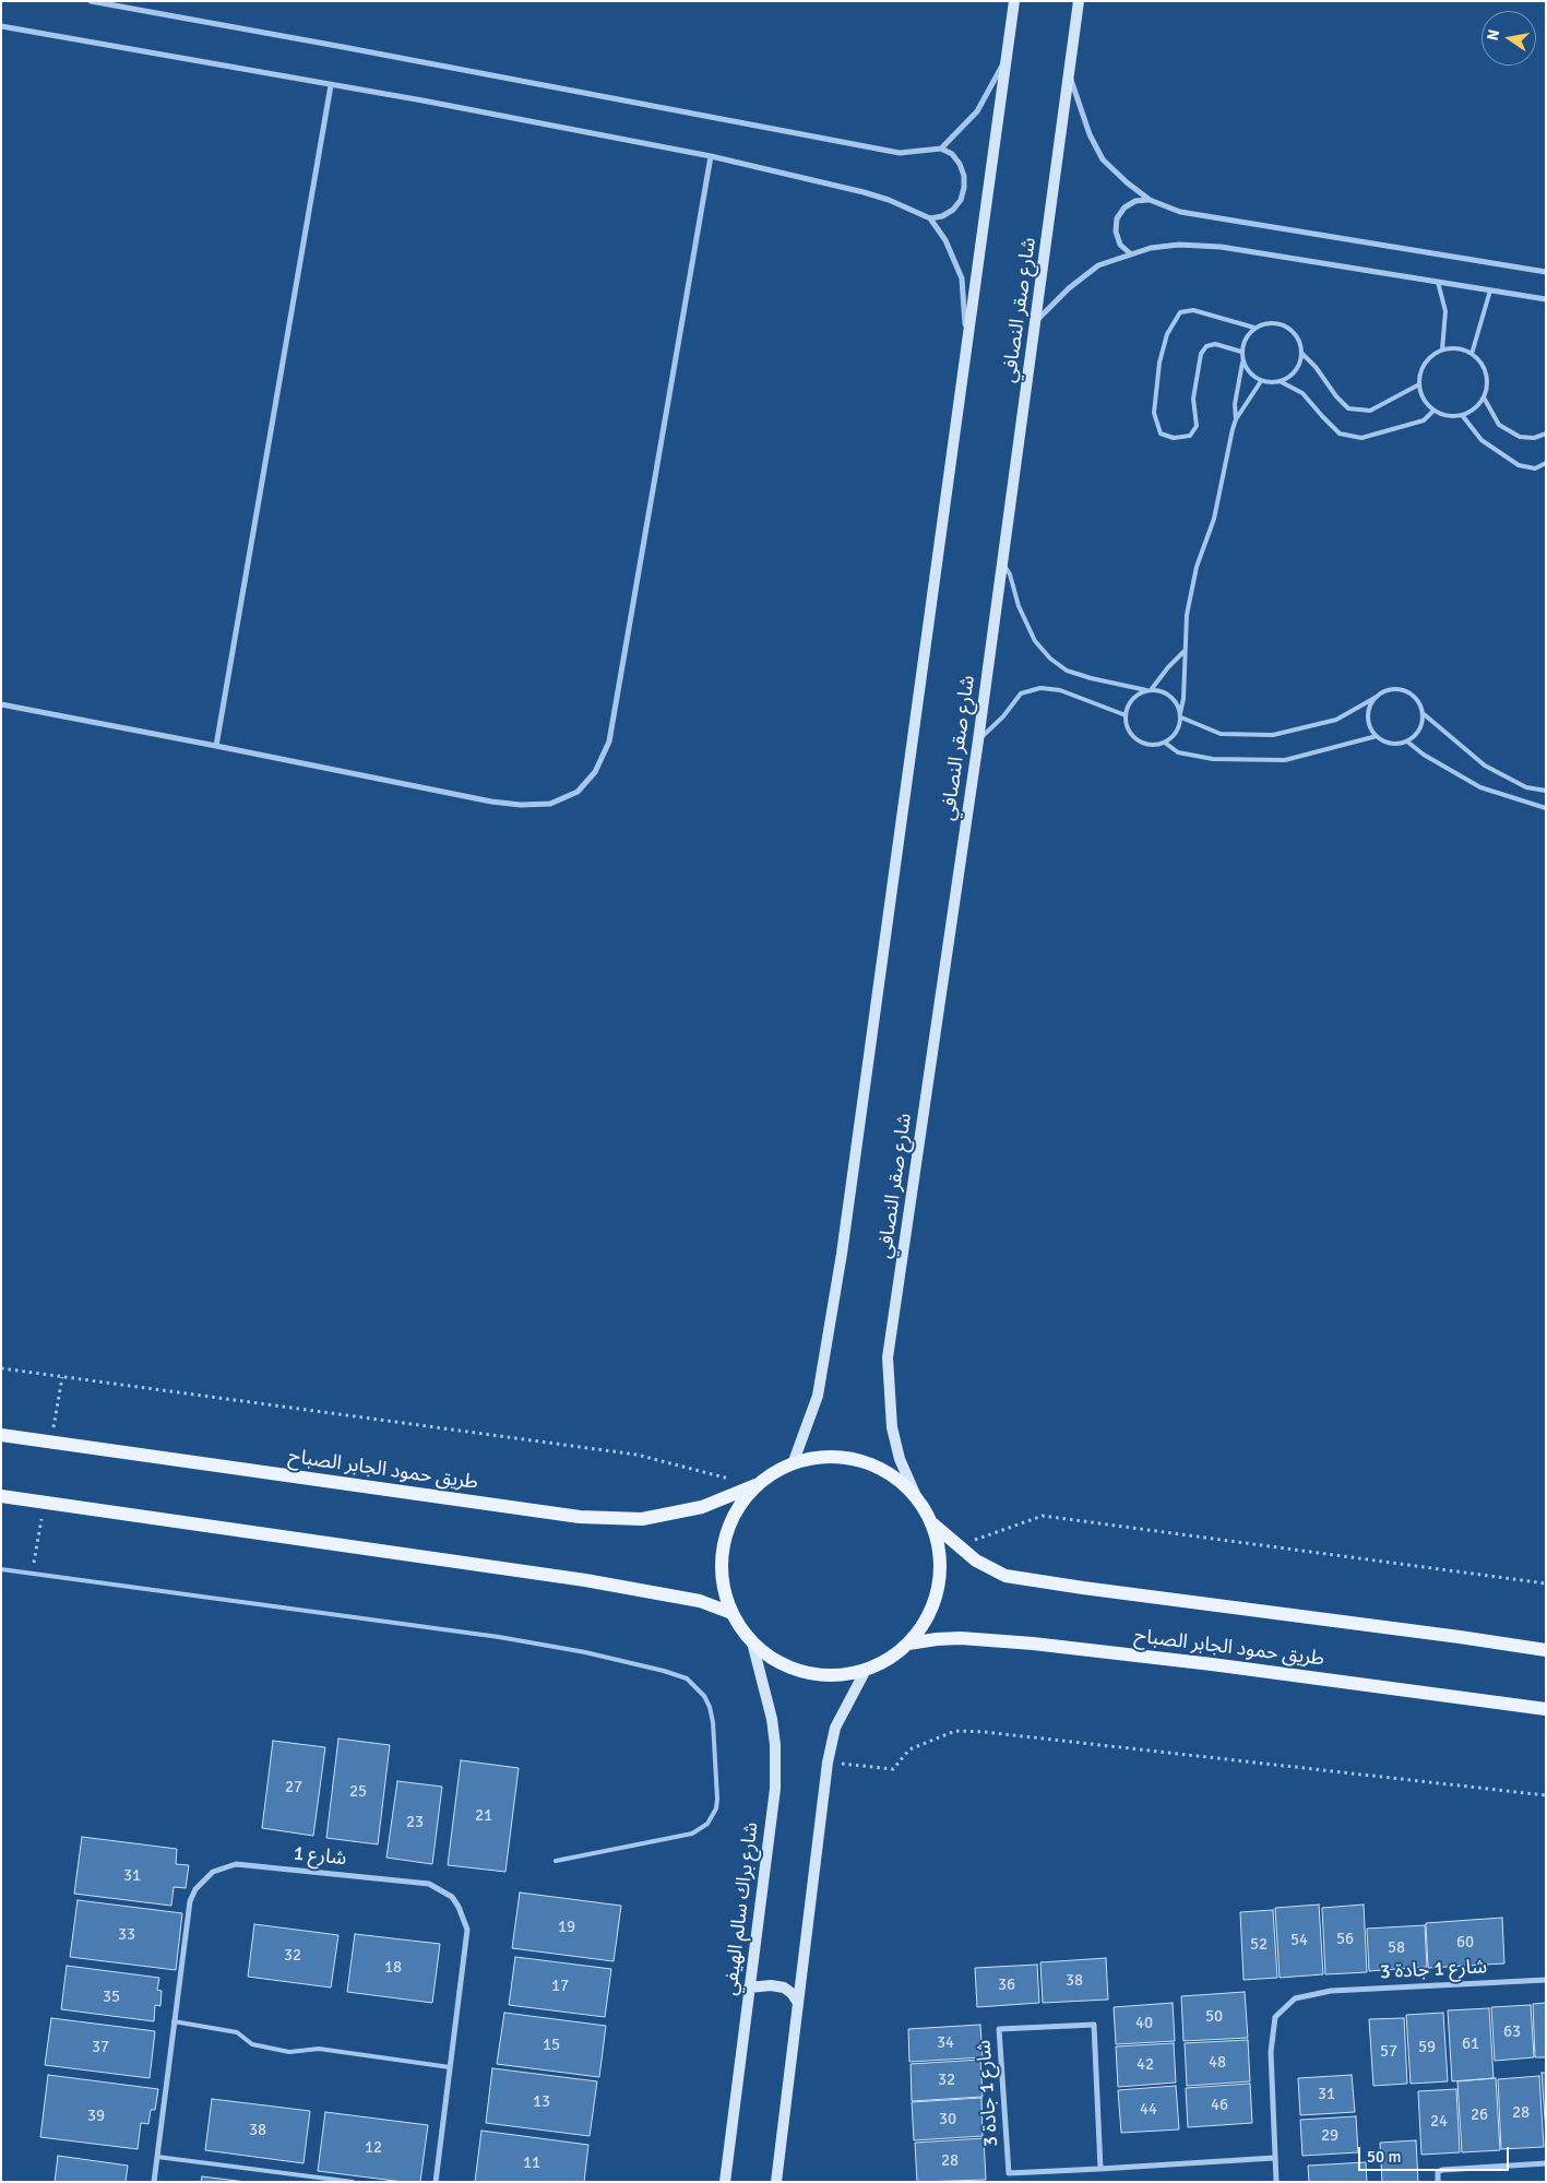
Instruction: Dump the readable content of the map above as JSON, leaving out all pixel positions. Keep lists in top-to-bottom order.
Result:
{
  "streets": {
    "main road": ["شارع صقر النصافي", "طريق حمود الجابر الصباح", "شارع براك سالم الهيفي"],
    "street": ["شارع 1", "شارع 1 جادة 3"]
  },
  "house_numbers": [
    "27",
    "25",
    "21",
    "23",
    "31",
    "19",
    "33",
    "56",
    "54",
    "60",
    "52",
    "58",
    "32",
    "18",
    "38",
    "36",
    "17",
    "35",
    "50",
    "40",
    "63",
    "34",
    "61",
    "15",
    "37",
    "59",
    "57",
    "48",
    "42",
    "32",
    "31",
    "13",
    "46",
    "44",
    "28",
    "26",
    "39",
    "30",
    "24",
    "38",
    "29",
    "12",
    "28",
    "11"
  ],
  "scale_bar": "50 m",
  "north": "left"
}
